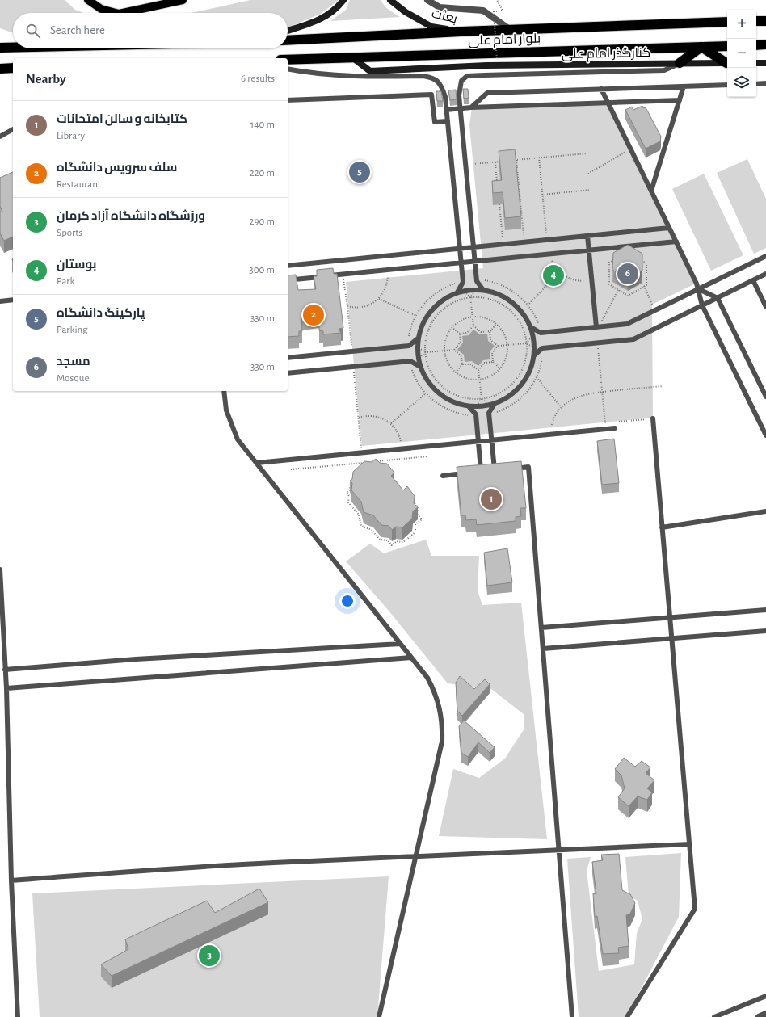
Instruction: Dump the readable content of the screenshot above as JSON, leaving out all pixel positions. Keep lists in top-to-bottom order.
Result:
{
  "streets": {
    "highway": ["بلوار امام علی"],
    "street": ["بعثت", "کنارگذر امام علی"]
  },
  "crossings": [
    ["بعثت", "بلوار امام علی"],
    ["بلوار امام علی", "کنارگذر امام علی"]
  ],
  "page": {
    "map_buttons": ["+", "−"],
    "search": "Search here",
    "heading": ["Nearby", "6 results"],
    "list": [
      {
        "mark": "1",
        "name": "کتابخانه و سالن امتحانات",
        "note": "Library",
        "value": "140 m"
      },
      {
        "mark": "2",
        "name": "سلف سرویس دانشگاه",
        "note": "Restaurant",
        "value": "220 m"
      },
      {
        "mark": "3",
        "name": "ورزشگاه دانشگاه آزاد کرمان",
        "note": "Sports",
        "value": "290 m"
      },
      {
        "mark": "4",
        "name": "بوستان",
        "note": "Park",
        "value": "300 m"
      },
      {
        "mark": "5",
        "name": "پارکینگ دانشگاه",
        "note": "Parking",
        "value": "330 m"
      },
      {
        "mark": "6",
        "name": "مسجد",
        "note": "Mosque",
        "value": "330 m"
      }
    ],
    "pins": [
      "5",
      "6",
      "4",
      "2",
      "1",
      "3"
    ]
  }
}
